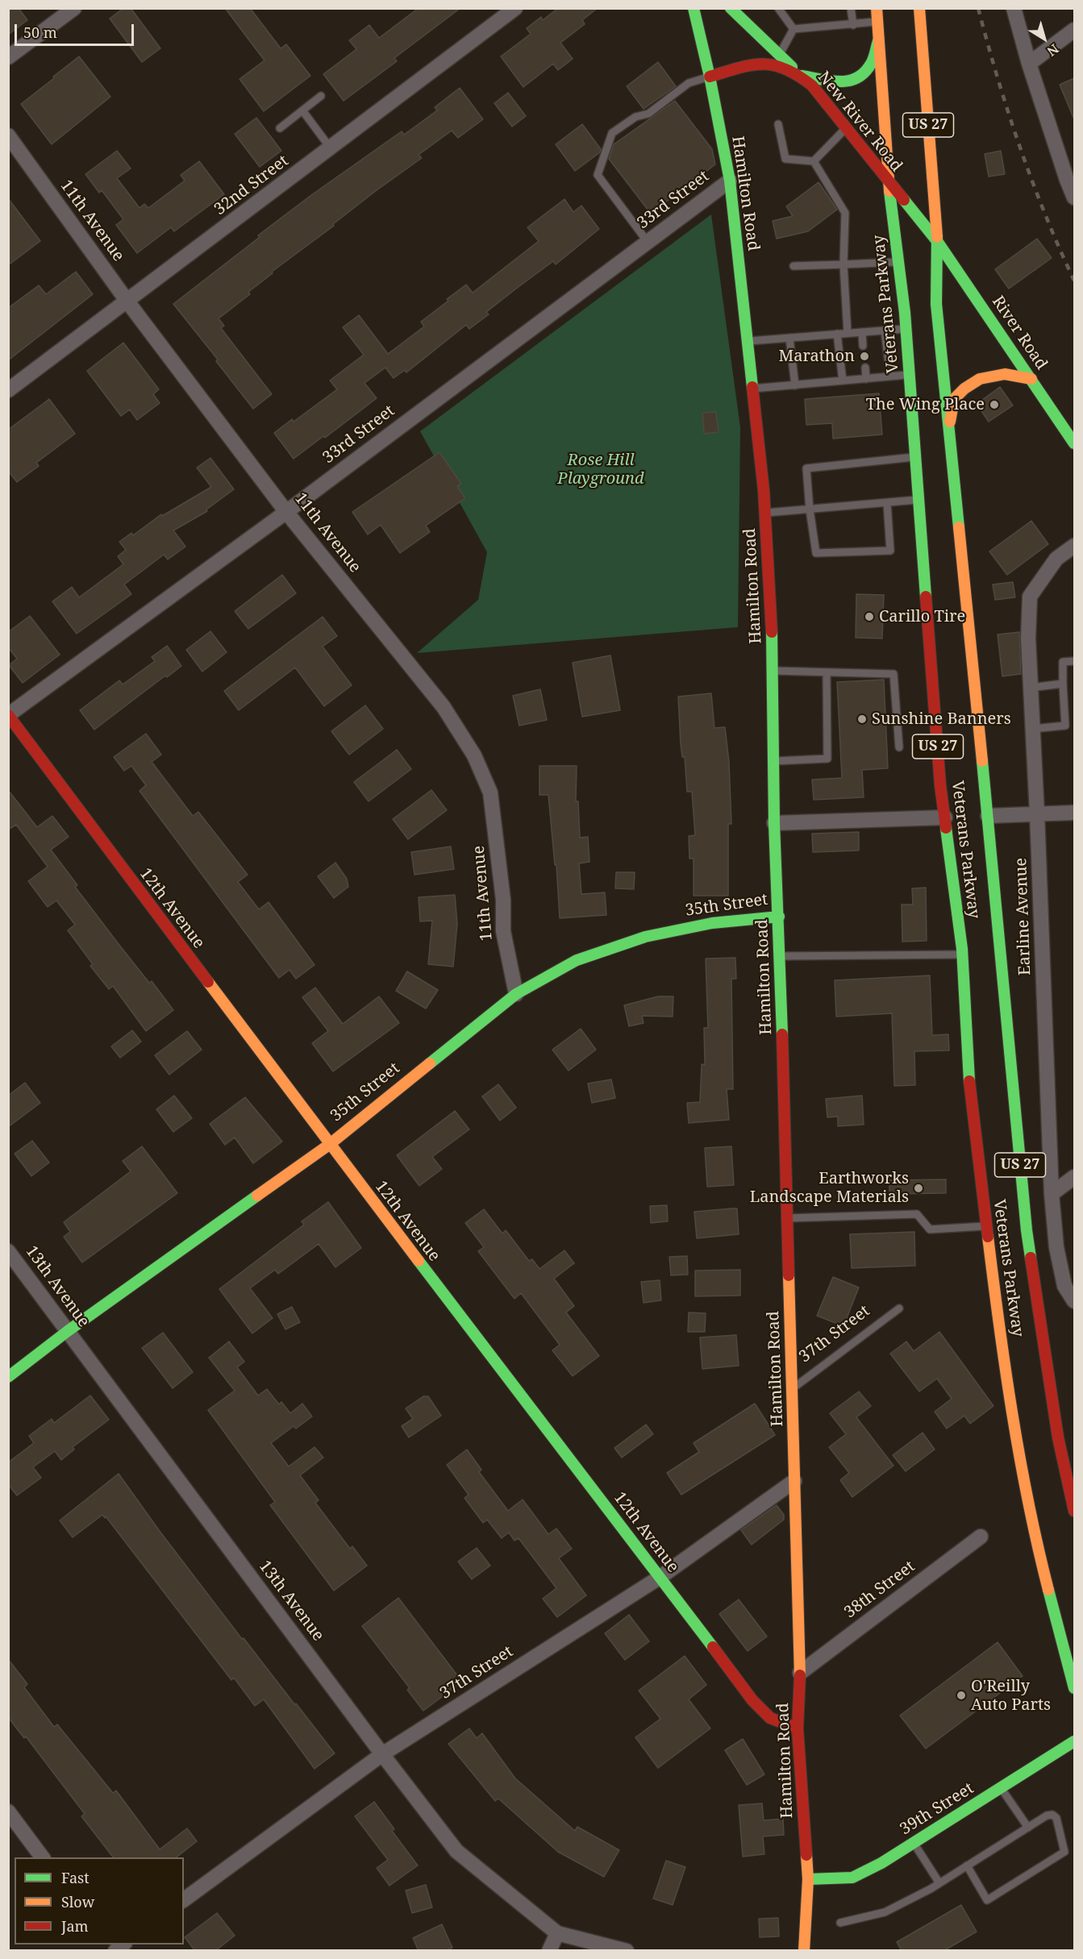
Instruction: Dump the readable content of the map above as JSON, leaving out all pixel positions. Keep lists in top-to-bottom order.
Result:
{
  "streets": {
    "street": [
      "New River Road",
      "US 27",
      "32nd Street",
      "Hamilton Road",
      "33rd Street",
      "11th Avenue",
      "Veterans Parkway",
      "River Road",
      "35th Street",
      "12th Avenue",
      "Earline Avenue",
      "13th Avenue",
      "37th Street",
      "38th Street",
      "39th Street"
    ]
  },
  "crossings": [
    ["New River Road", "Hamilton Road"],
    ["New River Road", "Veterans Parkway"],
    ["New River Road", "River Road"],
    ["32nd Street", "11th Avenue"],
    ["Hamilton Road", "33rd Street"],
    ["Hamilton Road", "35th Street"],
    ["Hamilton Road", "12th Avenue"],
    ["Hamilton Road", "37th Street"],
    ["Hamilton Road", "38th Street"],
    ["Hamilton Road", "39th Street"],
    ["33rd Street", "11th Avenue"],
    ["33rd Street", "12th Avenue"],
    ["11th Avenue", "35th Street"],
    ["Veterans Parkway", "River Road"],
    ["35th Street", "12th Avenue"],
    ["35th Street", "13th Avenue"],
    ["12th Avenue", "37th Street"],
    ["13th Avenue", "37th Street"]
  ],
  "parks": ["Rose Hill Playground"],
  "places": [
    "Marathon",
    "The Wing Place",
    "Carillo Tire",
    "Sunshine Banners",
    "Earthworks Landscape Materials",
    "O'Reilly Auto Parts"
  ],
  "legend": ["Fast", "Slow", "Jam"],
  "scale_bar": "50 m",
  "north": "bottom right"
}
